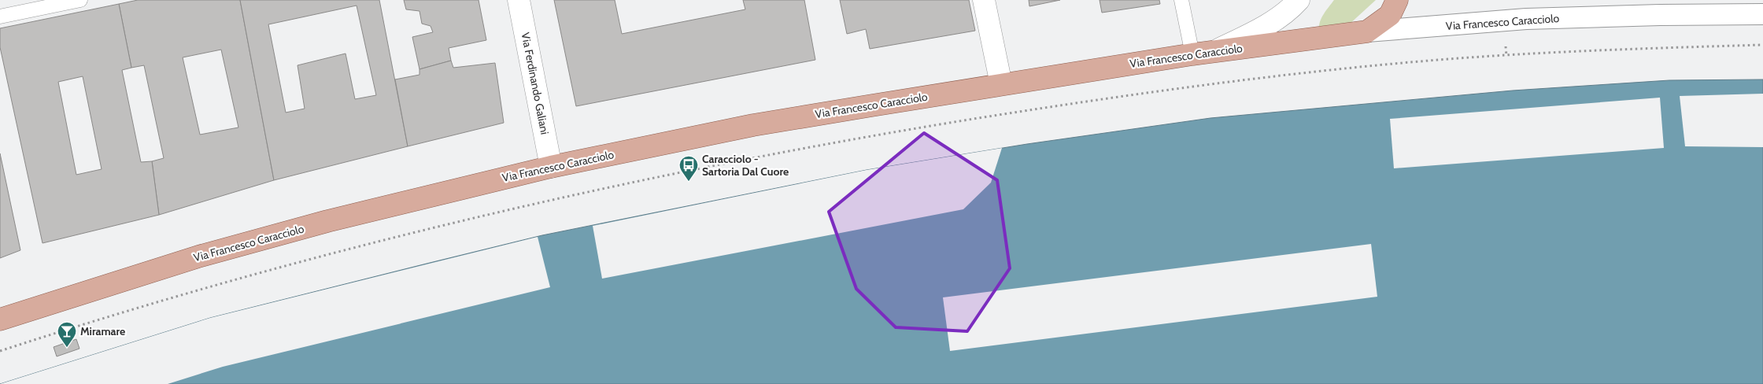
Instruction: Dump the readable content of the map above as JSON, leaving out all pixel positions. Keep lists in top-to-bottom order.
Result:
{
  "streets": {
    "main road": ["Via Francesco Caracciolo"],
    "street": ["Via Ferdinando Galiani"]
  },
  "crossings": [
    ["Via Francesco Caracciolo", "Via Ferdinando Galiani"]
  ],
  "places": {
    "bus stop": ["Caracciolo - Sartoria Dal Cuore"],
    "bar": ["Miramare"]
  }
}
